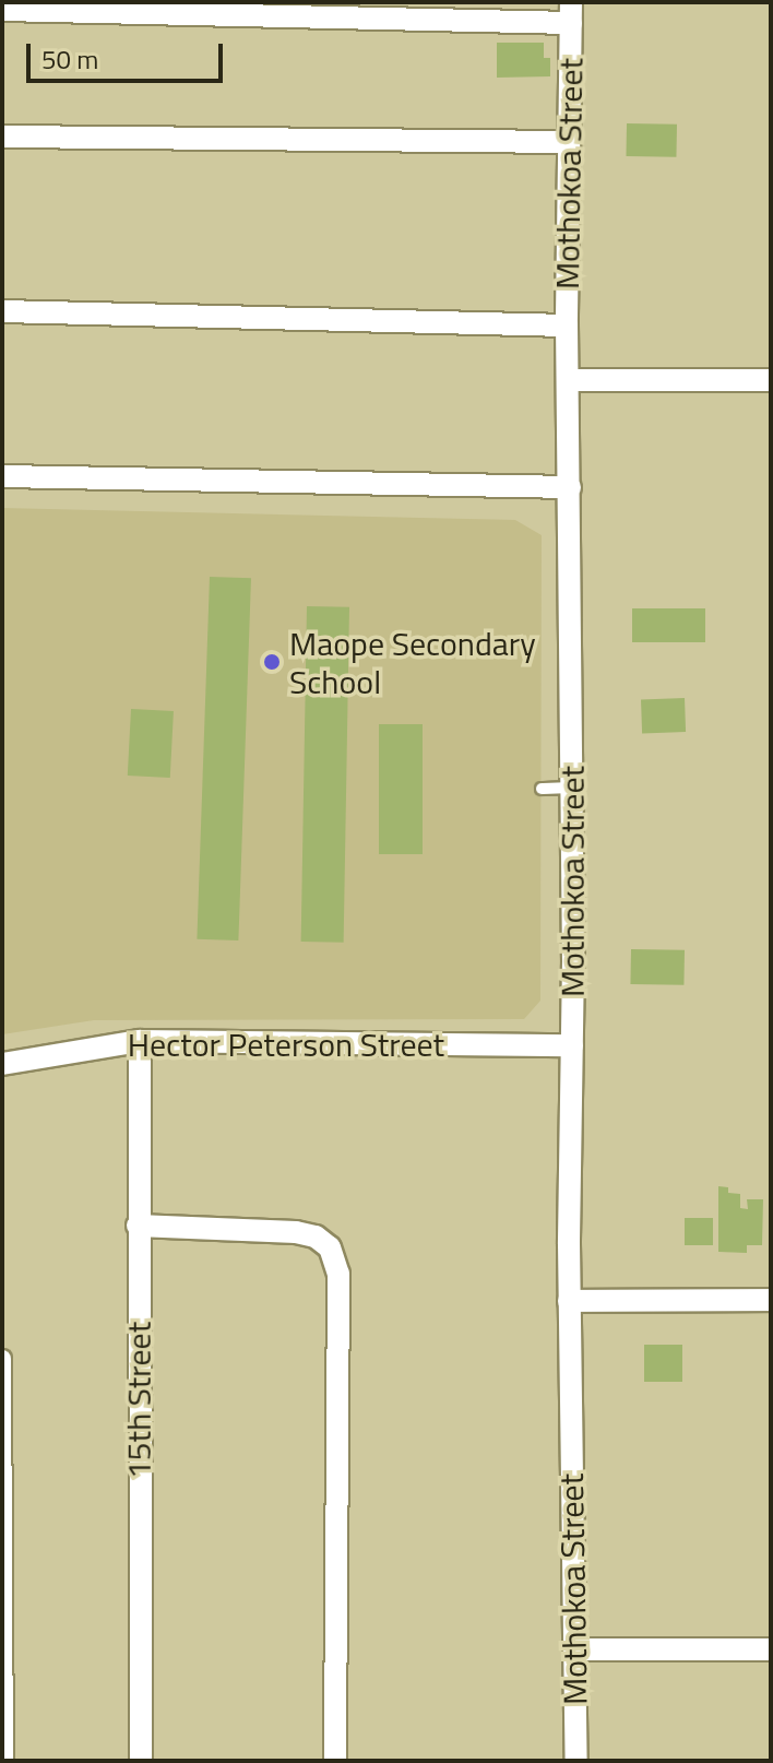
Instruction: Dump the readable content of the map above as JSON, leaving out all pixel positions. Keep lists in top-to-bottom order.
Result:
{
  "streets": {
    "street": ["Mothokoa Street", "Hector Peterson Street", "15th Street"]
  },
  "crossings": [
    ["Mothokoa Street", "Hector Peterson Street"],
    ["Hector Peterson Street", "15th Street"]
  ],
  "places": ["Maope Secondary School"],
  "scale_bar": "50 m"
}
